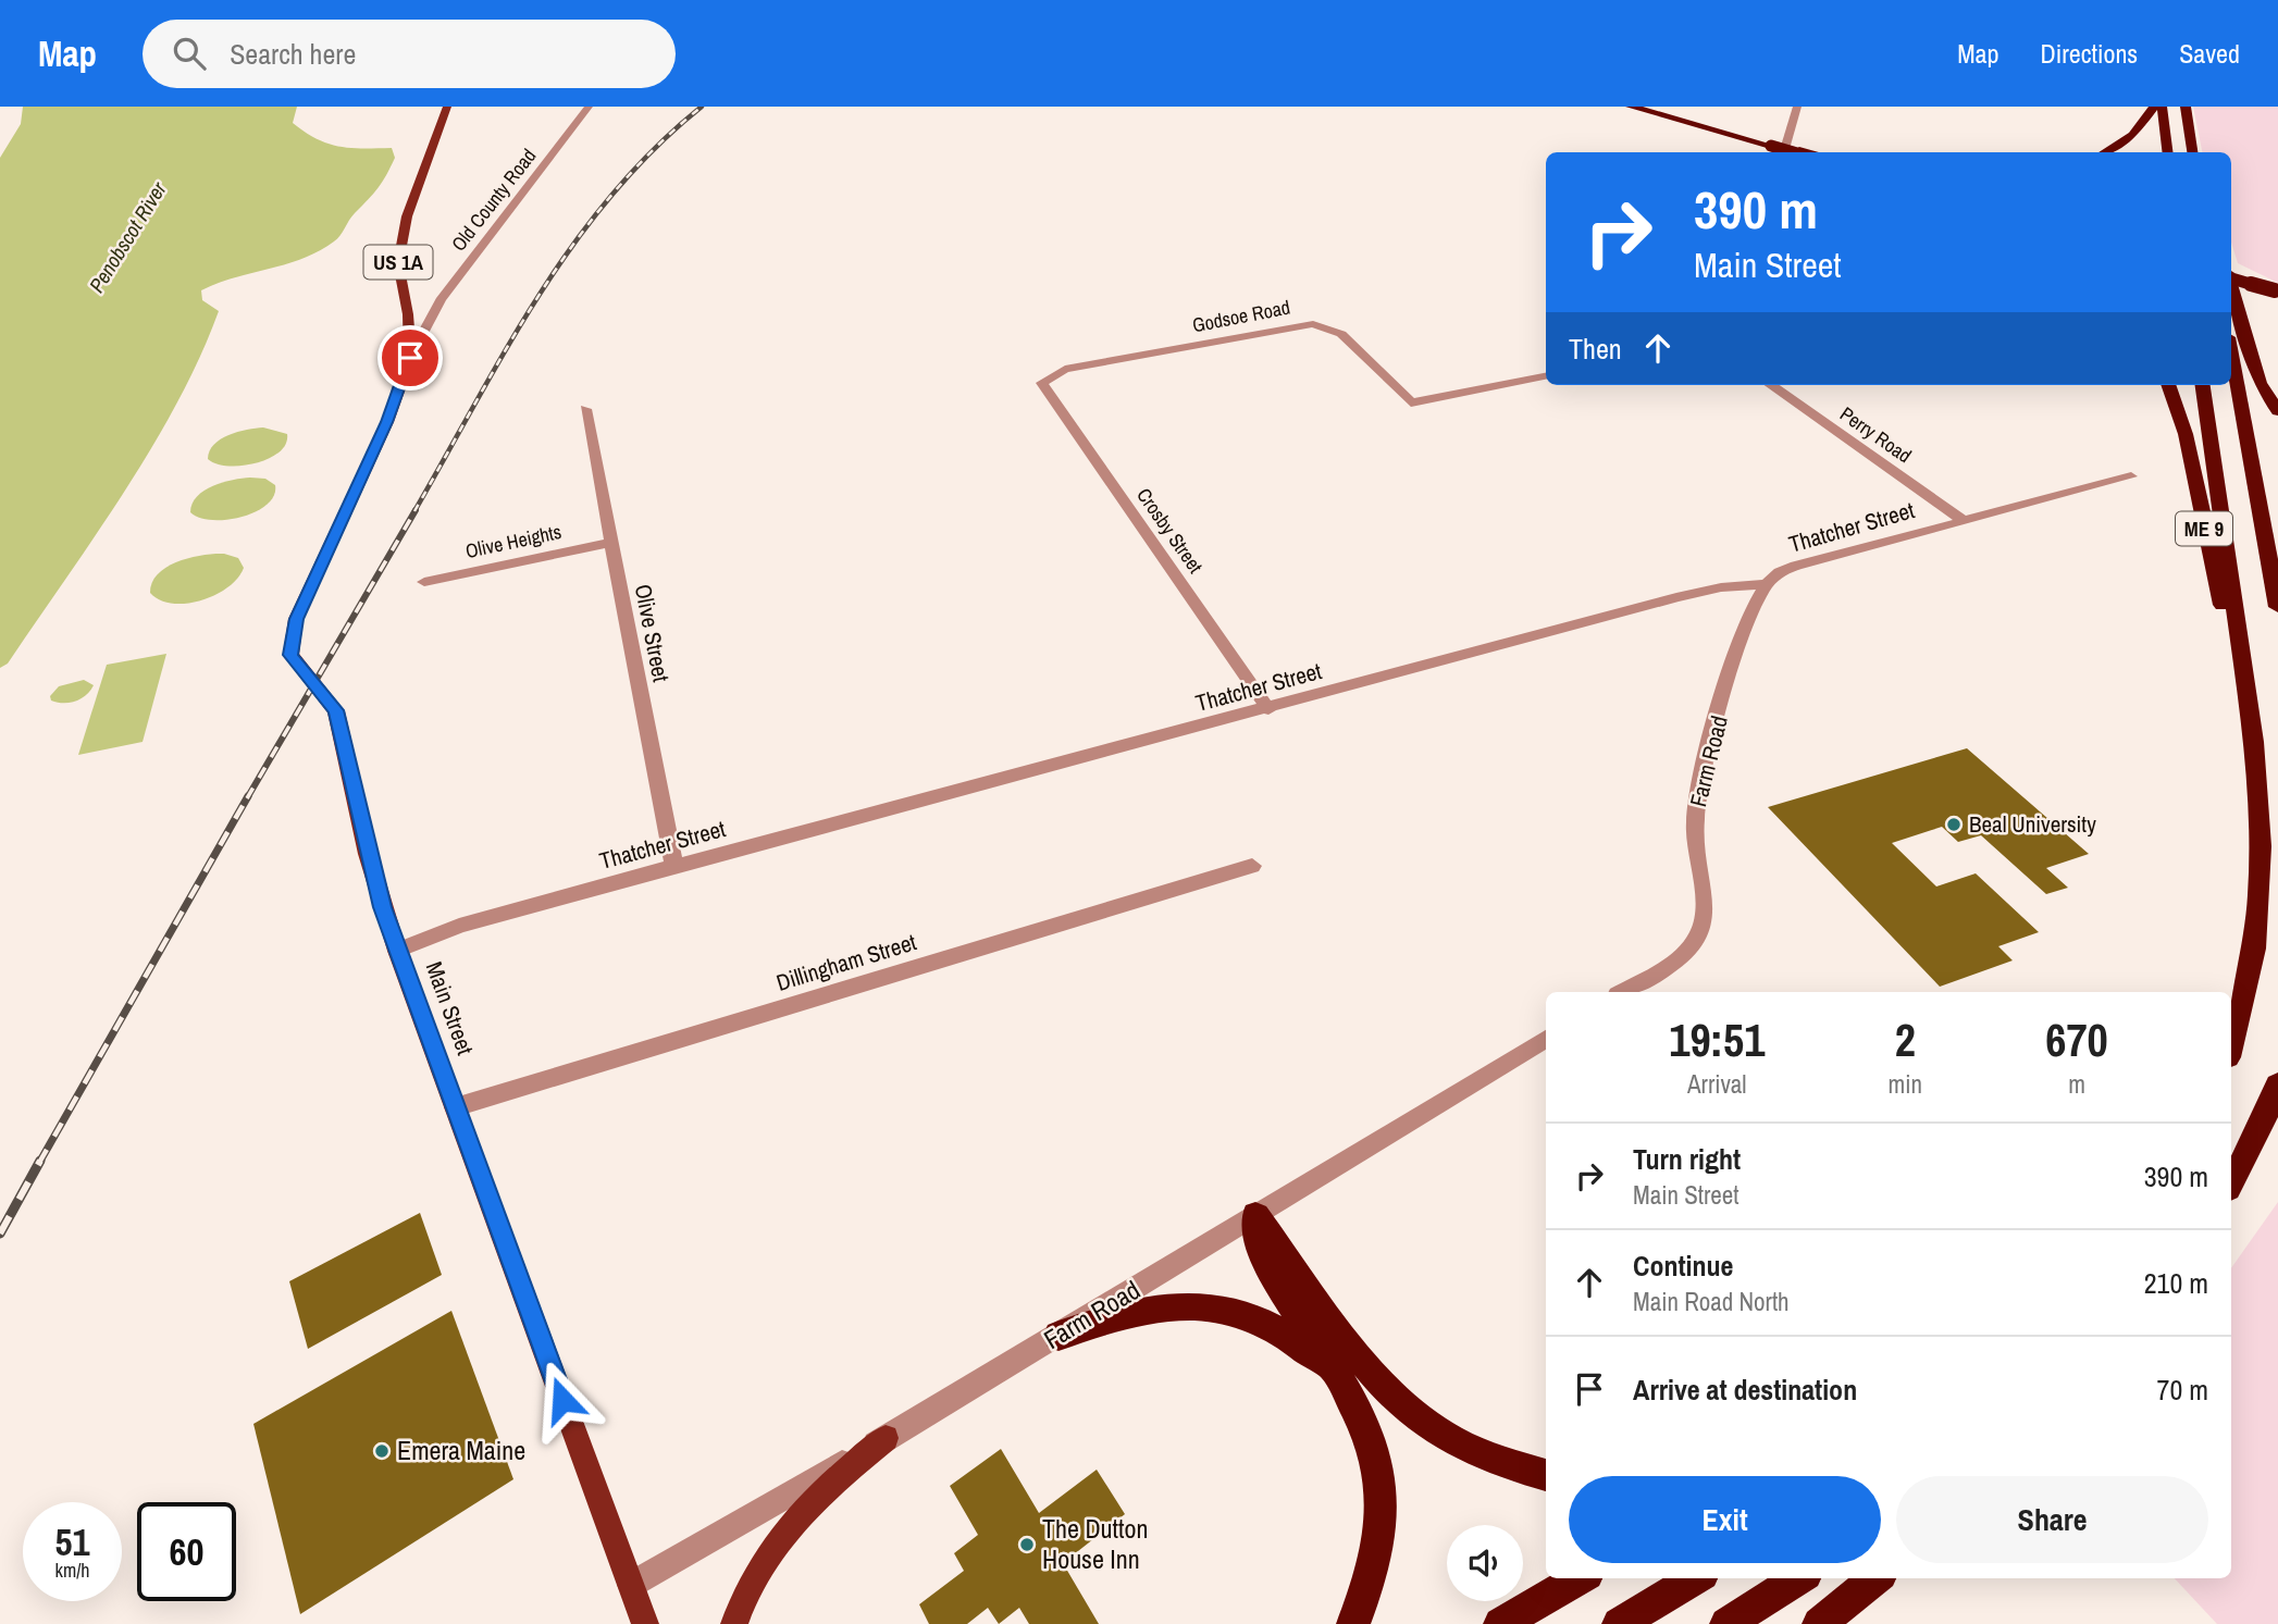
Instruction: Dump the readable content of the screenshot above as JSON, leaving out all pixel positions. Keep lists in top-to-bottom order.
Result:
{
  "streets": {
    "highway": ["ME 9"],
    "main road": ["US 1A", "Main Street"],
    "street": [
      "Old County Road",
      "Godsoe Road",
      "Perry Road",
      "Thatcher Street",
      "Crosby Street",
      "Olive Heights",
      "Olive Street",
      "Farm Road",
      "Dillingham Street"
    ]
  },
  "crossings": [
    ["Old County Road", "US 1A"],
    ["Old County Road", "Main Street"],
    ["US 1A", "Main Street"],
    ["Godsoe Road", "Crosby Street"],
    ["Perry Road", "Thatcher Street"],
    ["Thatcher Street", "Crosby Street"],
    ["Thatcher Street", "Olive Street"],
    ["Thatcher Street", "Farm Road"],
    ["Thatcher Street", "Main Street"],
    ["Olive Heights", "Olive Street"],
    ["Farm Road", "Main Street"],
    ["Dillingham Street", "Main Street"]
  ],
  "water": ["Penobscot River"],
  "places": ["Beal University", "Emera Maine", "The Dutton House Inn"],
  "page": {
    "header": "Map",
    "search": "Search here",
    "nav": ["Map", "Directions", "Saved"],
    "turn": ["390 m", "Main Street"],
    "then": "Then",
    "eta": [
      "19:51",
      "Arrival",
      "2",
      "min",
      "670",
      "m"
    ],
    "list": [
      {
        "name": "Turn right",
        "note": "Main Street",
        "value": "390 m"
      },
      {
        "name": "Continue",
        "note": "Main Road North",
        "value": "210 m"
      },
      {
        "name": "Arrive at destination",
        "value": "70 m"
      }
    ],
    "buttons": ["Exit", "Share"],
    "speed": "51 km/h",
    "limit": "60"
  }
}
